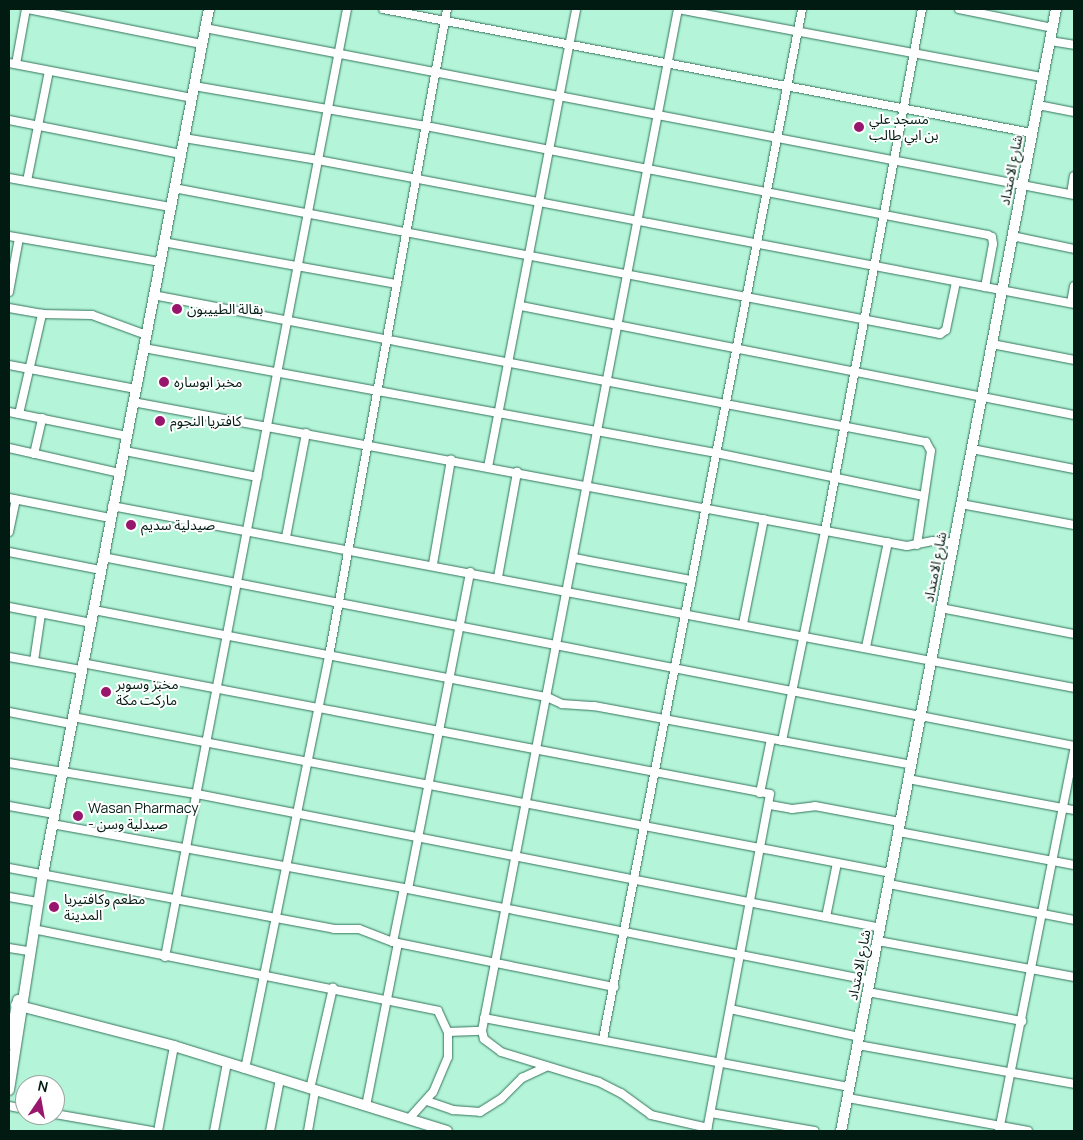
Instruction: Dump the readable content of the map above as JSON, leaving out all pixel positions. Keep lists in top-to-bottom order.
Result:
{
  "streets": {
    "street": ["شارع الامتداد"]
  },
  "places": [
    "مسجد علي بن ابي طالب",
    "بقالة الطييبون",
    "مخبز ابوساره",
    "كافتريا النجوم",
    "صيدلية سديم",
    "مخبز وسوبر ماركت مكة",
    "Wasan Pharmacy - صيدلية وسن",
    "مطعم وكافتيريا المدينة"
  ],
  "north": "top"
}
